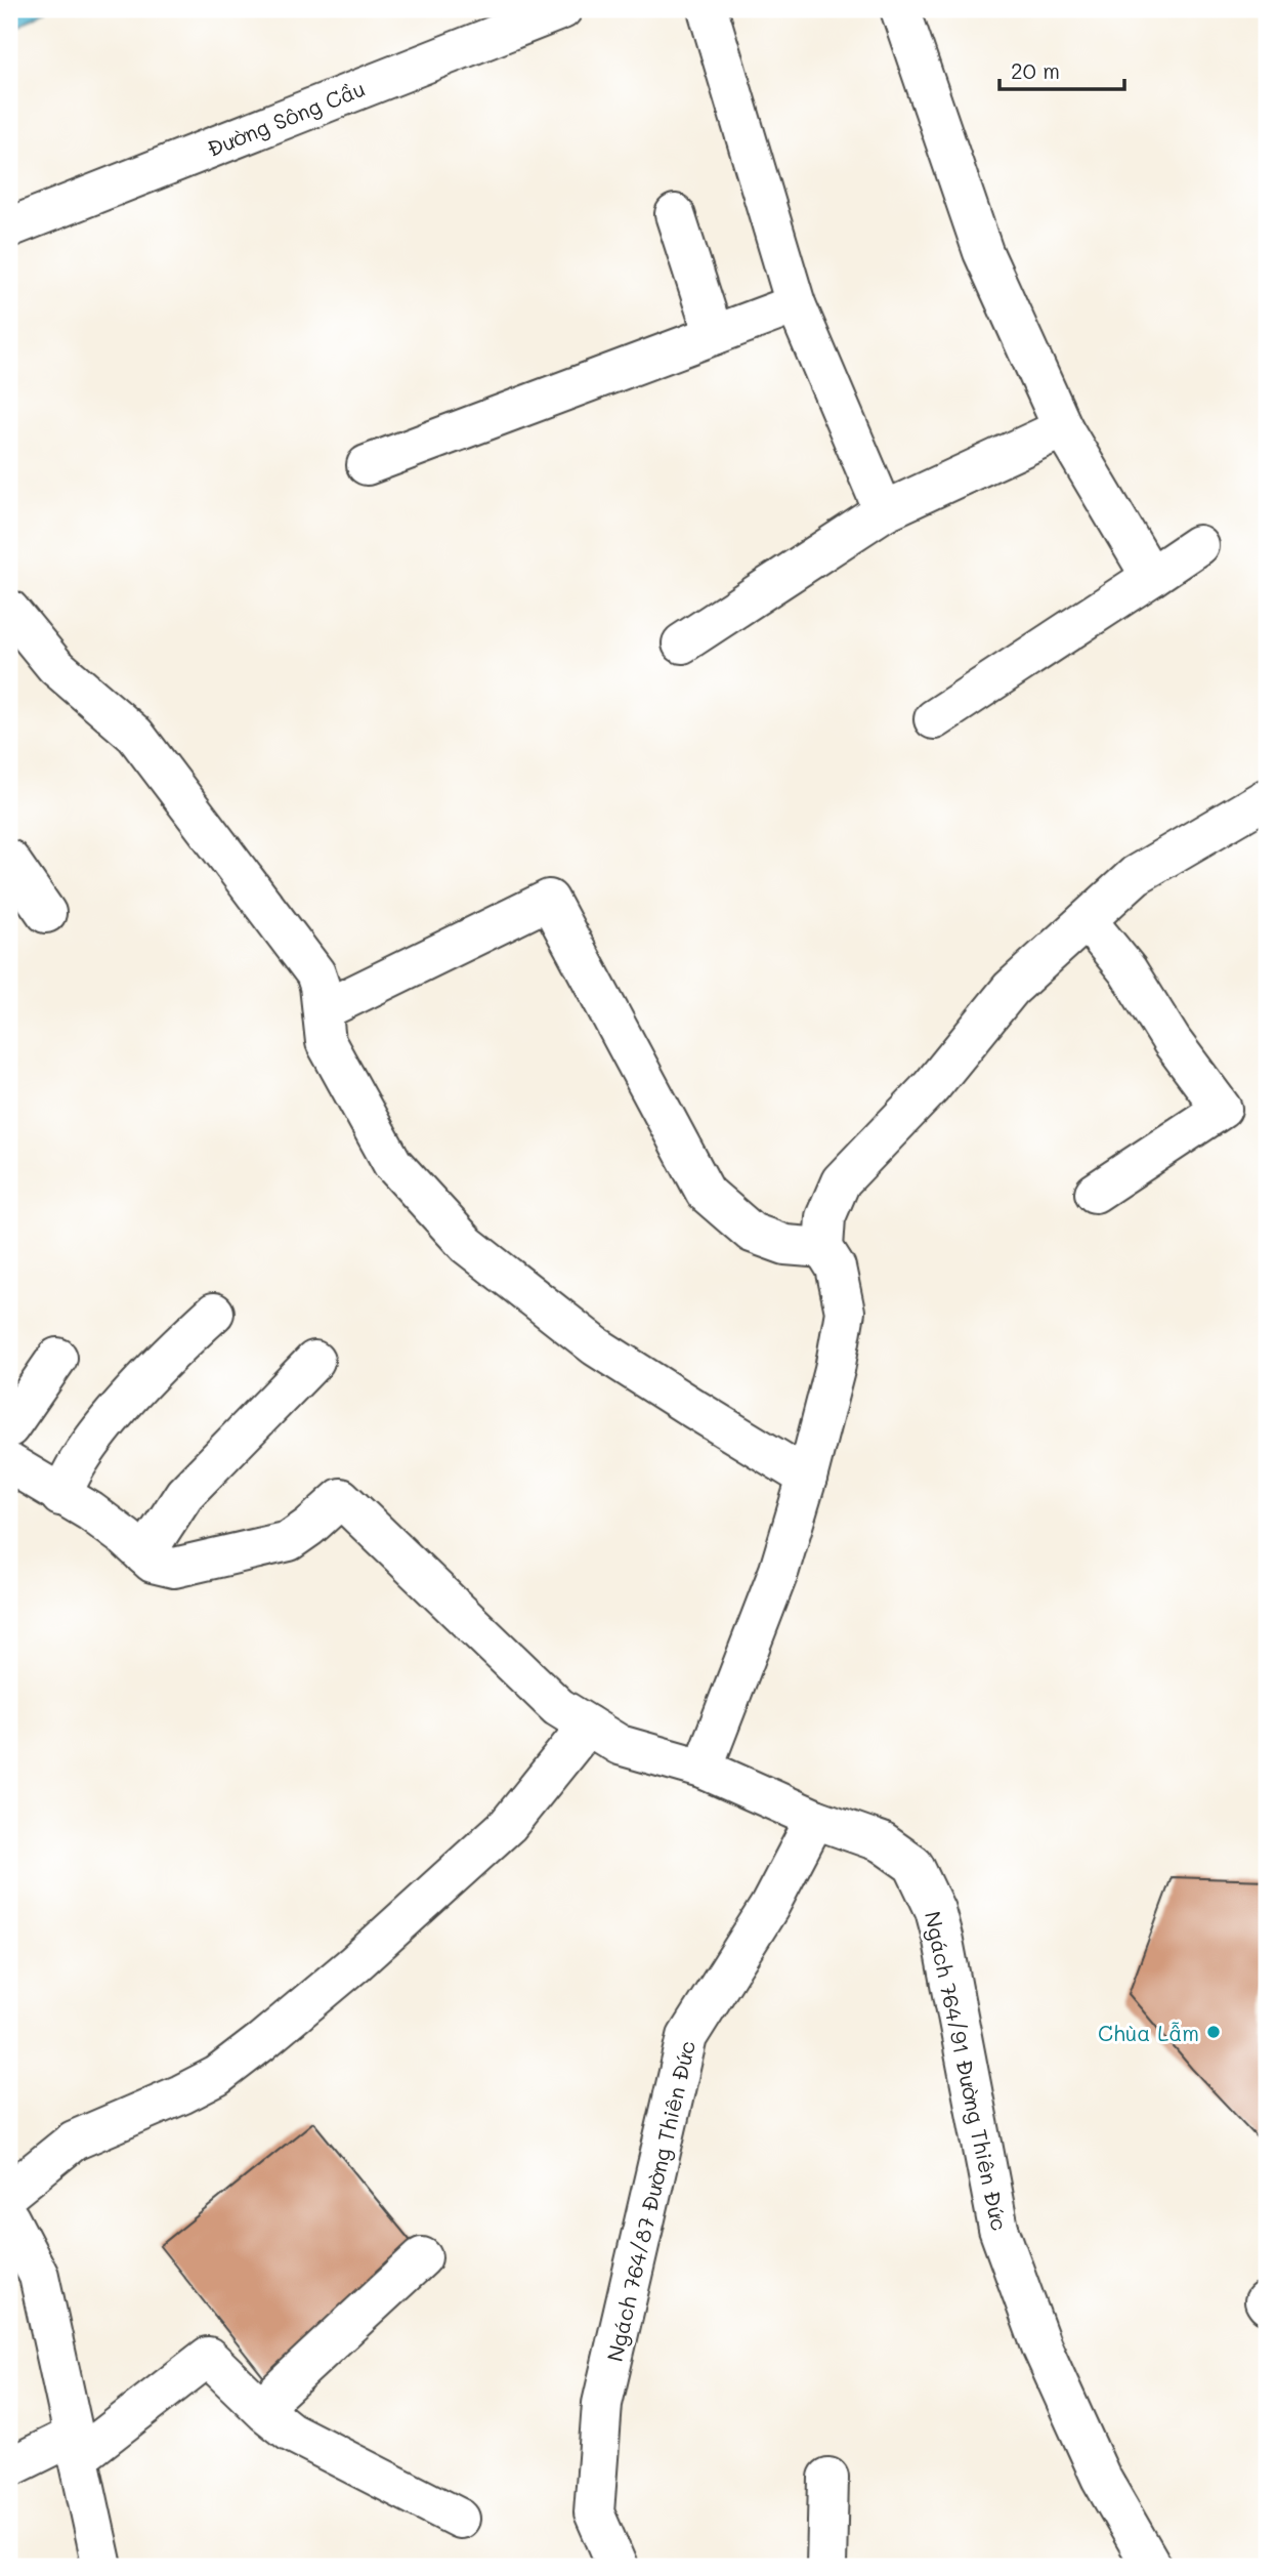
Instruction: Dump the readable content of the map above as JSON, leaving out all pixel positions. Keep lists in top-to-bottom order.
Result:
{
  "streets": {
    "street": ["Đường Sông Cầu", "Ngách 764/91 Đường Thiên Đức", "Ngách 764/87 Đường Thiên Đức"]
  },
  "crossings": [
    ["Ngách 764/91 Đường Thiên Đức", "Ngách 764/87 Đường Thiên Đức"]
  ],
  "places": ["Chùa Lẫm"],
  "scale_bar": "20 m"
}
